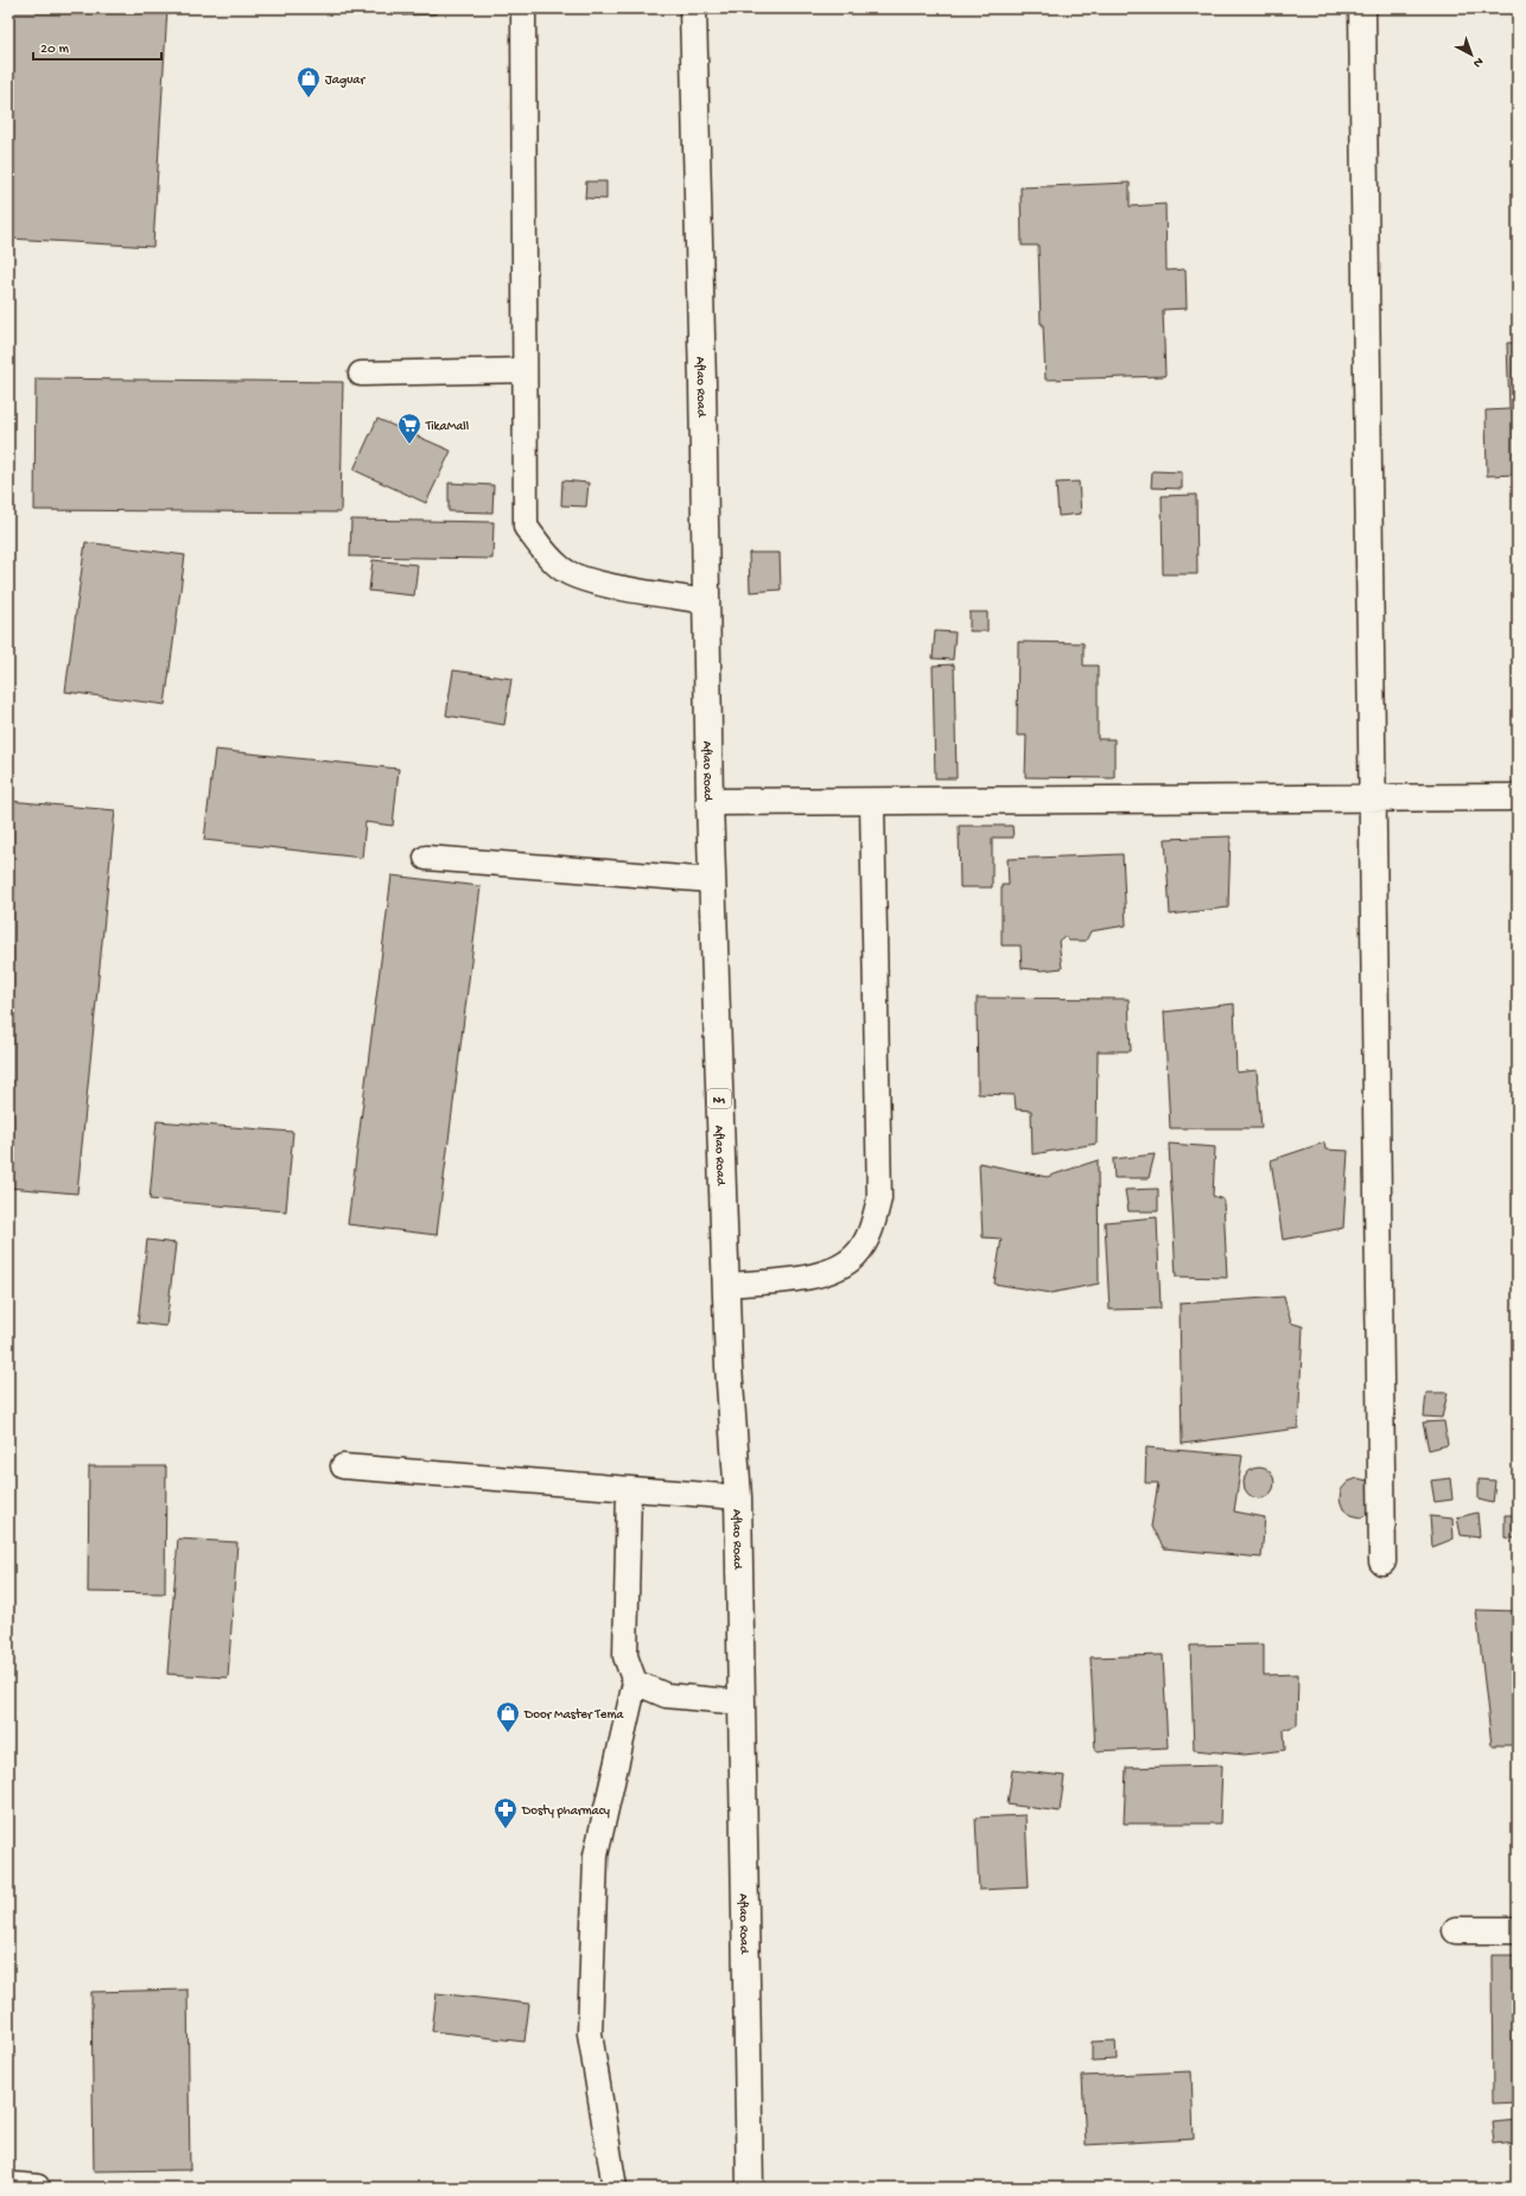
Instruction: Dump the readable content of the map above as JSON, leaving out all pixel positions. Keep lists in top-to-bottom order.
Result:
{
  "streets": {
    "main road": ["Aflao Road", "N1"]
  },
  "places": {
    "shop": ["Jaguar", "Door Master Tema"],
    "supermarket": ["TikaMall"],
    "pharmacy": ["Dosty pharmacy"]
  },
  "scale_bar": "20 m",
  "north": "bottom right"
}
